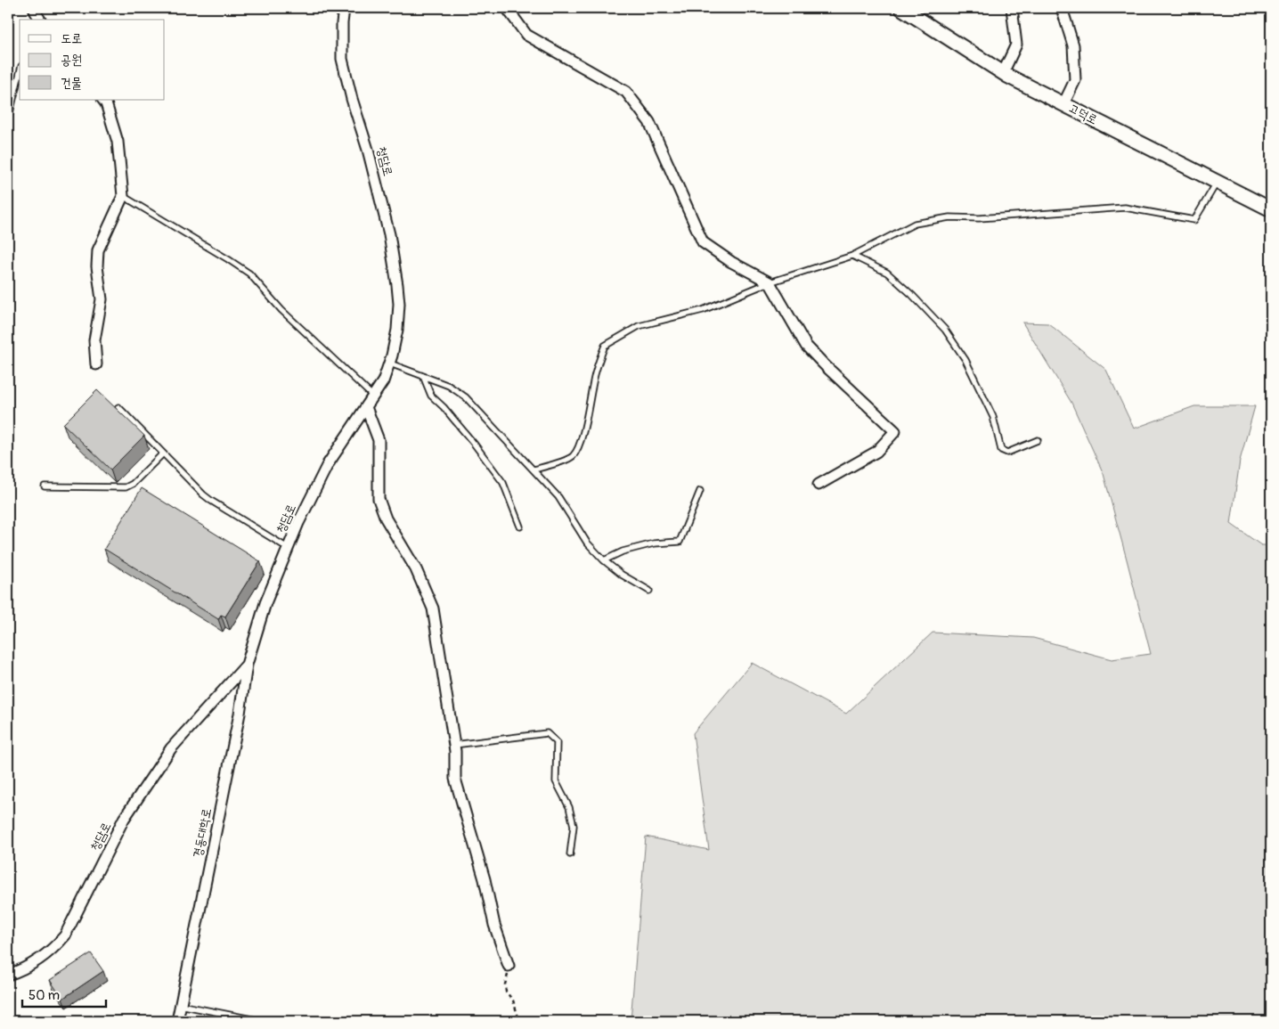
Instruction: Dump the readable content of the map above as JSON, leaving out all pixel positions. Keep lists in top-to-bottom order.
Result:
{
  "streets": {
    "main road": ["고덕로"],
    "street": ["청담로", "경동대학로"]
  },
  "crossings": [
    ["청담로", "경동대학로"]
  ],
  "legend": ["도로", "공원", "건물"],
  "scale_bar": "50 m"
}
